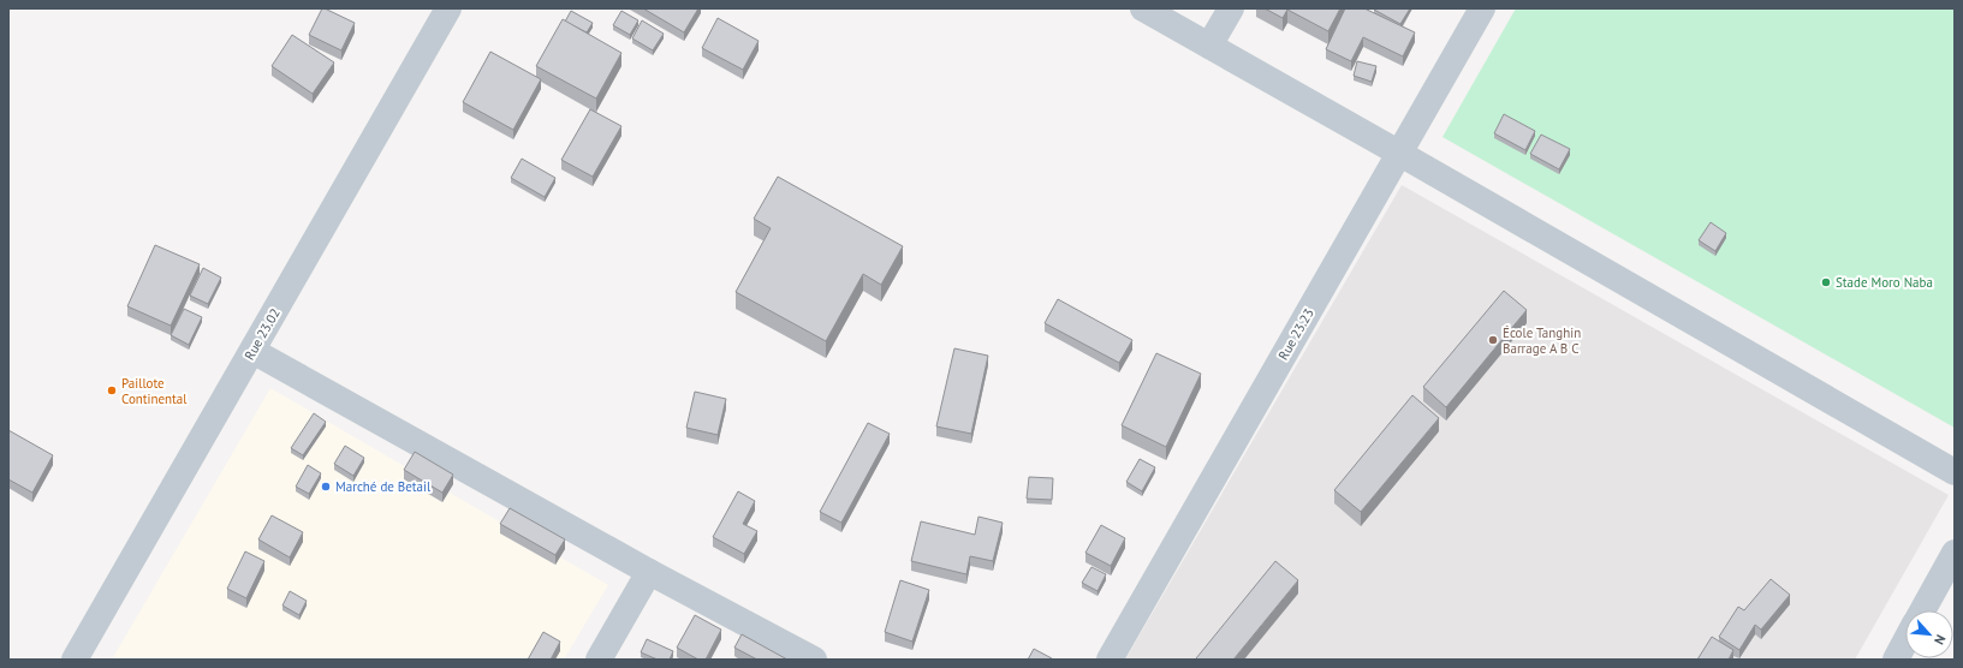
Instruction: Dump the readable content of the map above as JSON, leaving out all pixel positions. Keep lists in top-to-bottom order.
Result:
{
  "streets": {
    "street": ["Rue 23.02", "Rue 23.23"]
  },
  "places": [
    "Stade Moro Naba",
    "École Tanghin Barrage A B C",
    "Paillote Continental",
    "Marché de Betail"
  ],
  "north": "bottom right"
}
